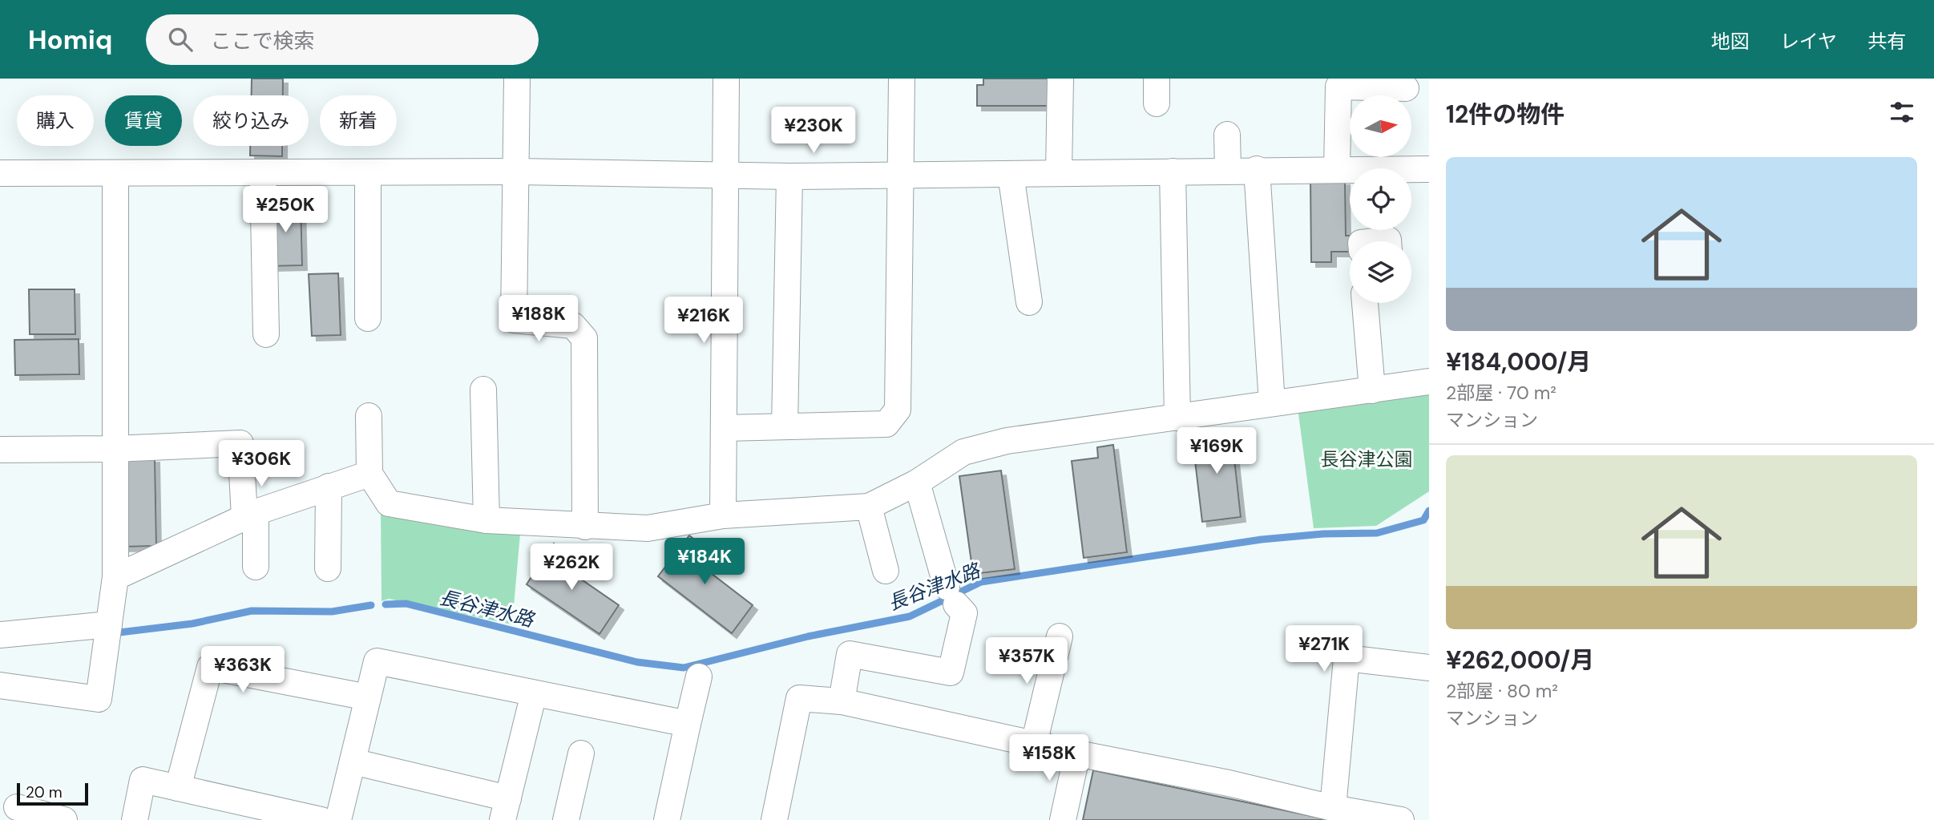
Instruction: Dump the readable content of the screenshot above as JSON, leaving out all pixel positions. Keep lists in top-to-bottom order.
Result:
{
  "water": ["長谷津水路"],
  "parks": ["長谷津公園"],
  "scale_bar": "20 m",
  "north": "right",
  "page": {
    "header": "Homiq",
    "search": "ここで検索",
    "nav": ["地図", "レイヤ", "共有"],
    "heading": "12件の物件",
    "chip": [
      "購入",
      "賃貸",
      "絞り込み",
      "新着"
    ],
    "price": [
      "¥230K",
      "¥250K",
      "¥188K",
      "¥216K",
      "¥169K",
      "¥306K",
      "¥184K",
      "¥262K",
      "¥271K",
      "¥357K",
      "¥363K",
      "¥158K"
    ],
    "list": [
      {
        "name": "¥184,000/月",
        "note": "2部屋 · 70 m² · マンション"
      },
      {
        "name": "¥262,000/月",
        "note": "2部屋 · 80 m² · マンション"
      }
    ],
    "scale": "20 m"
  }
}
